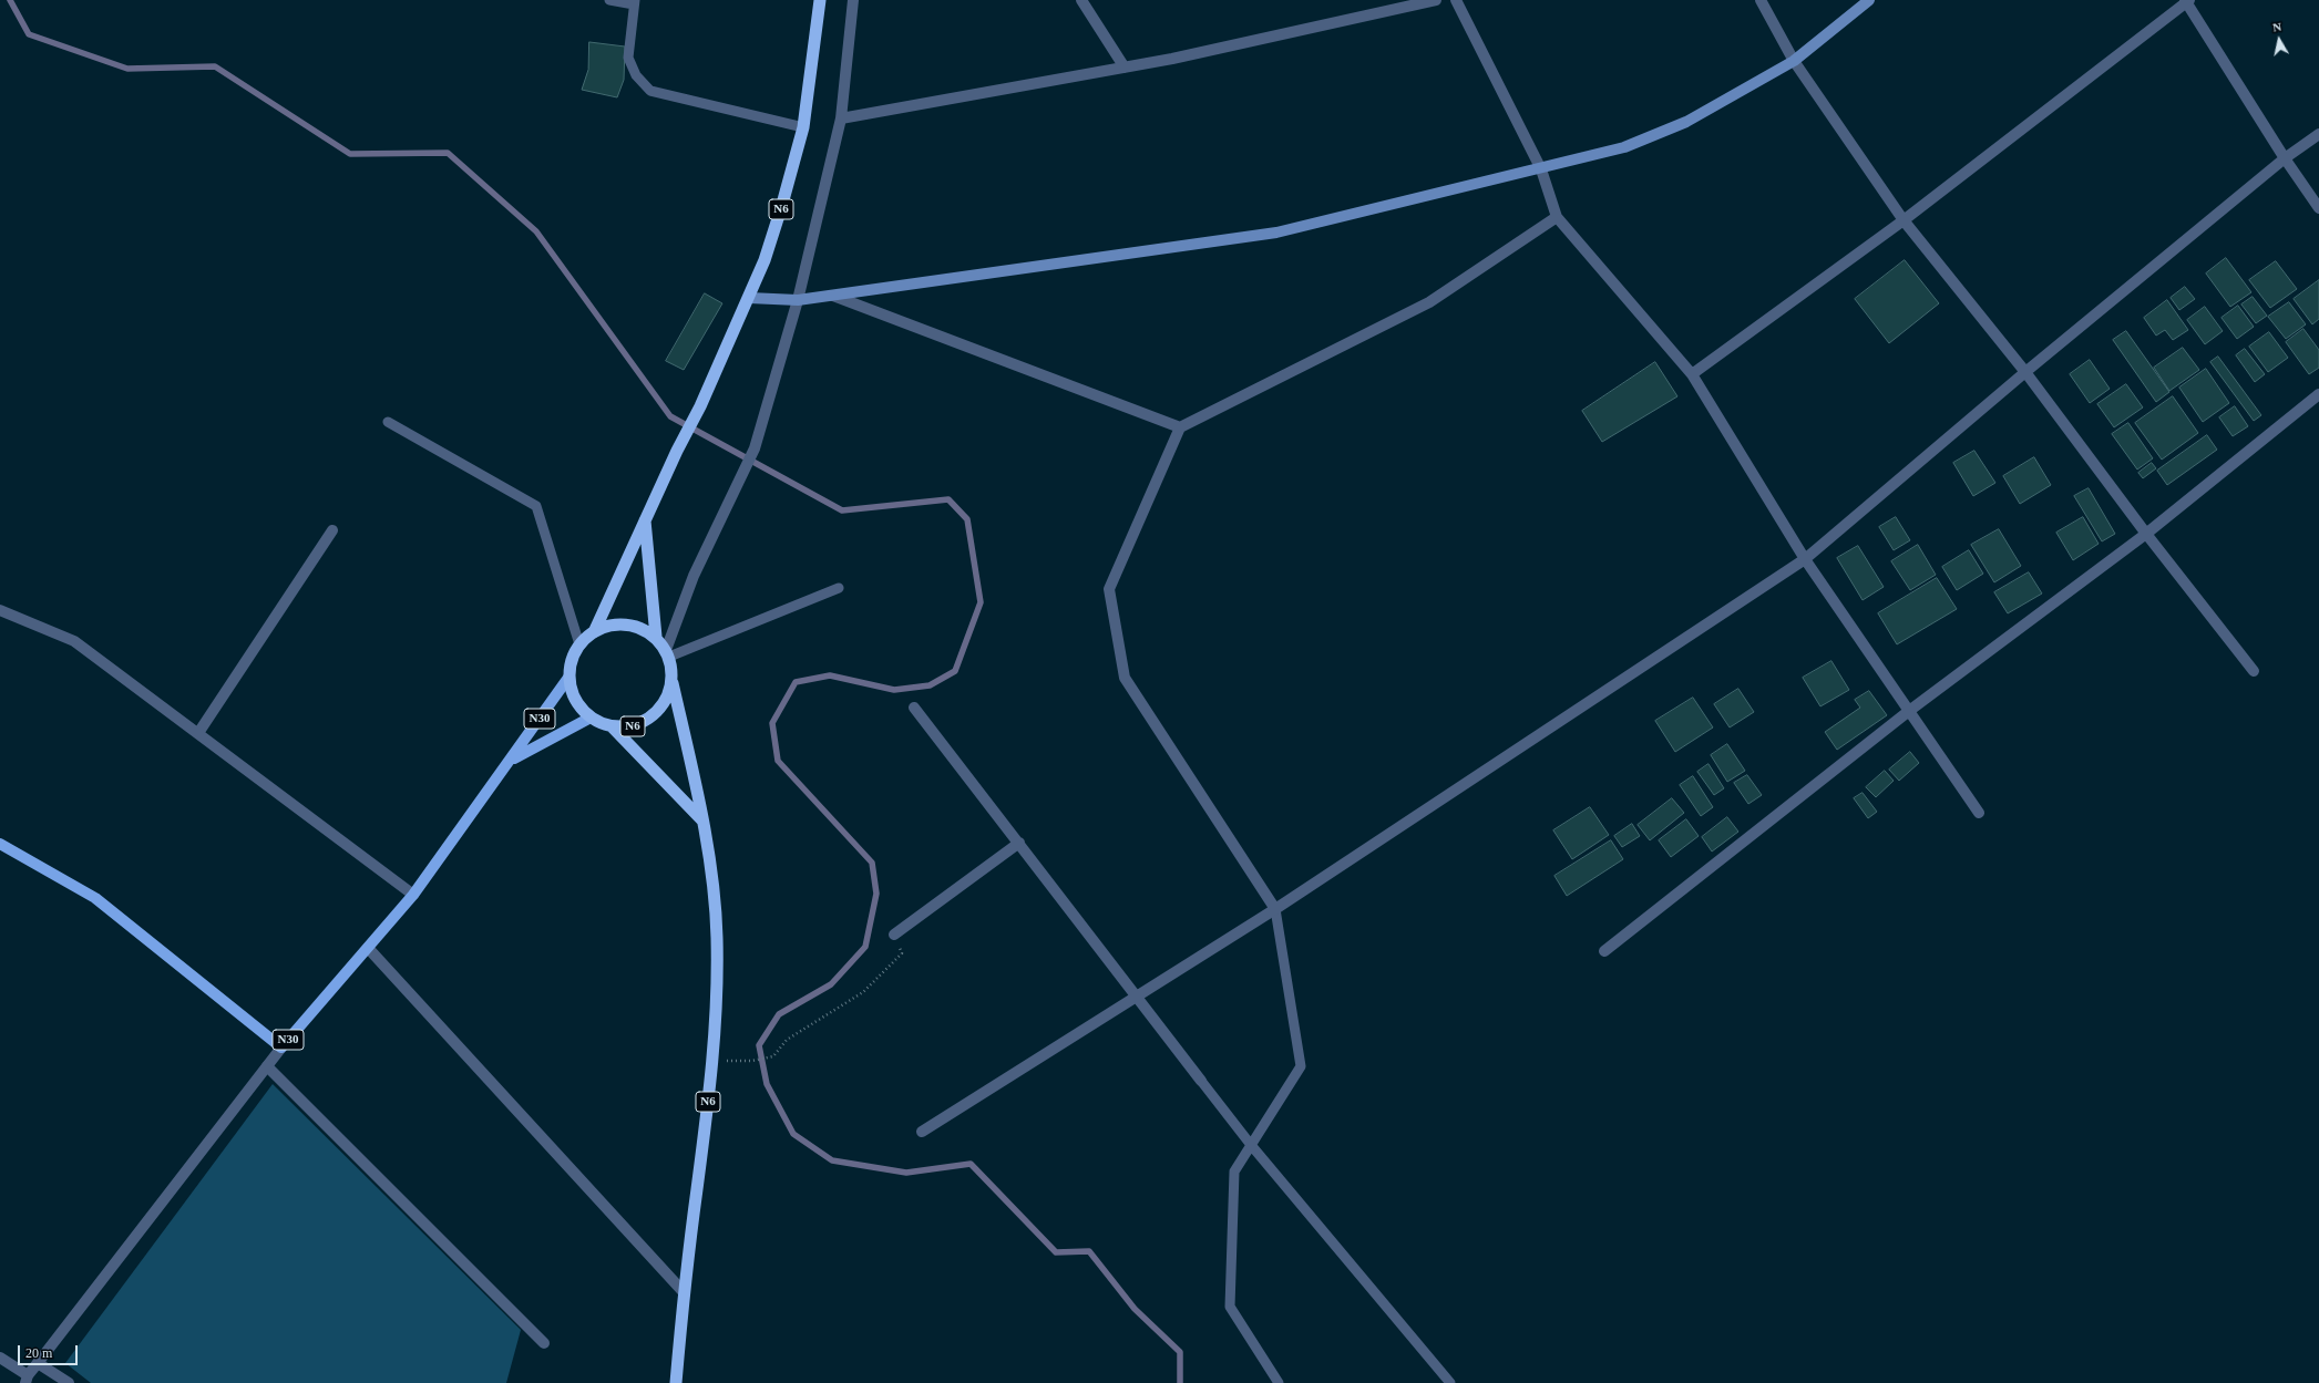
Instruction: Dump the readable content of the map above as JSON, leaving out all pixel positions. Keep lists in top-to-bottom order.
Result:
{
  "streets": {
    "highway": ["N6"],
    "main road": ["N30"]
  },
  "crossings": [
    ["N6", "N30"]
  ],
  "scale_bar": "20 m",
  "north": "top"
}
